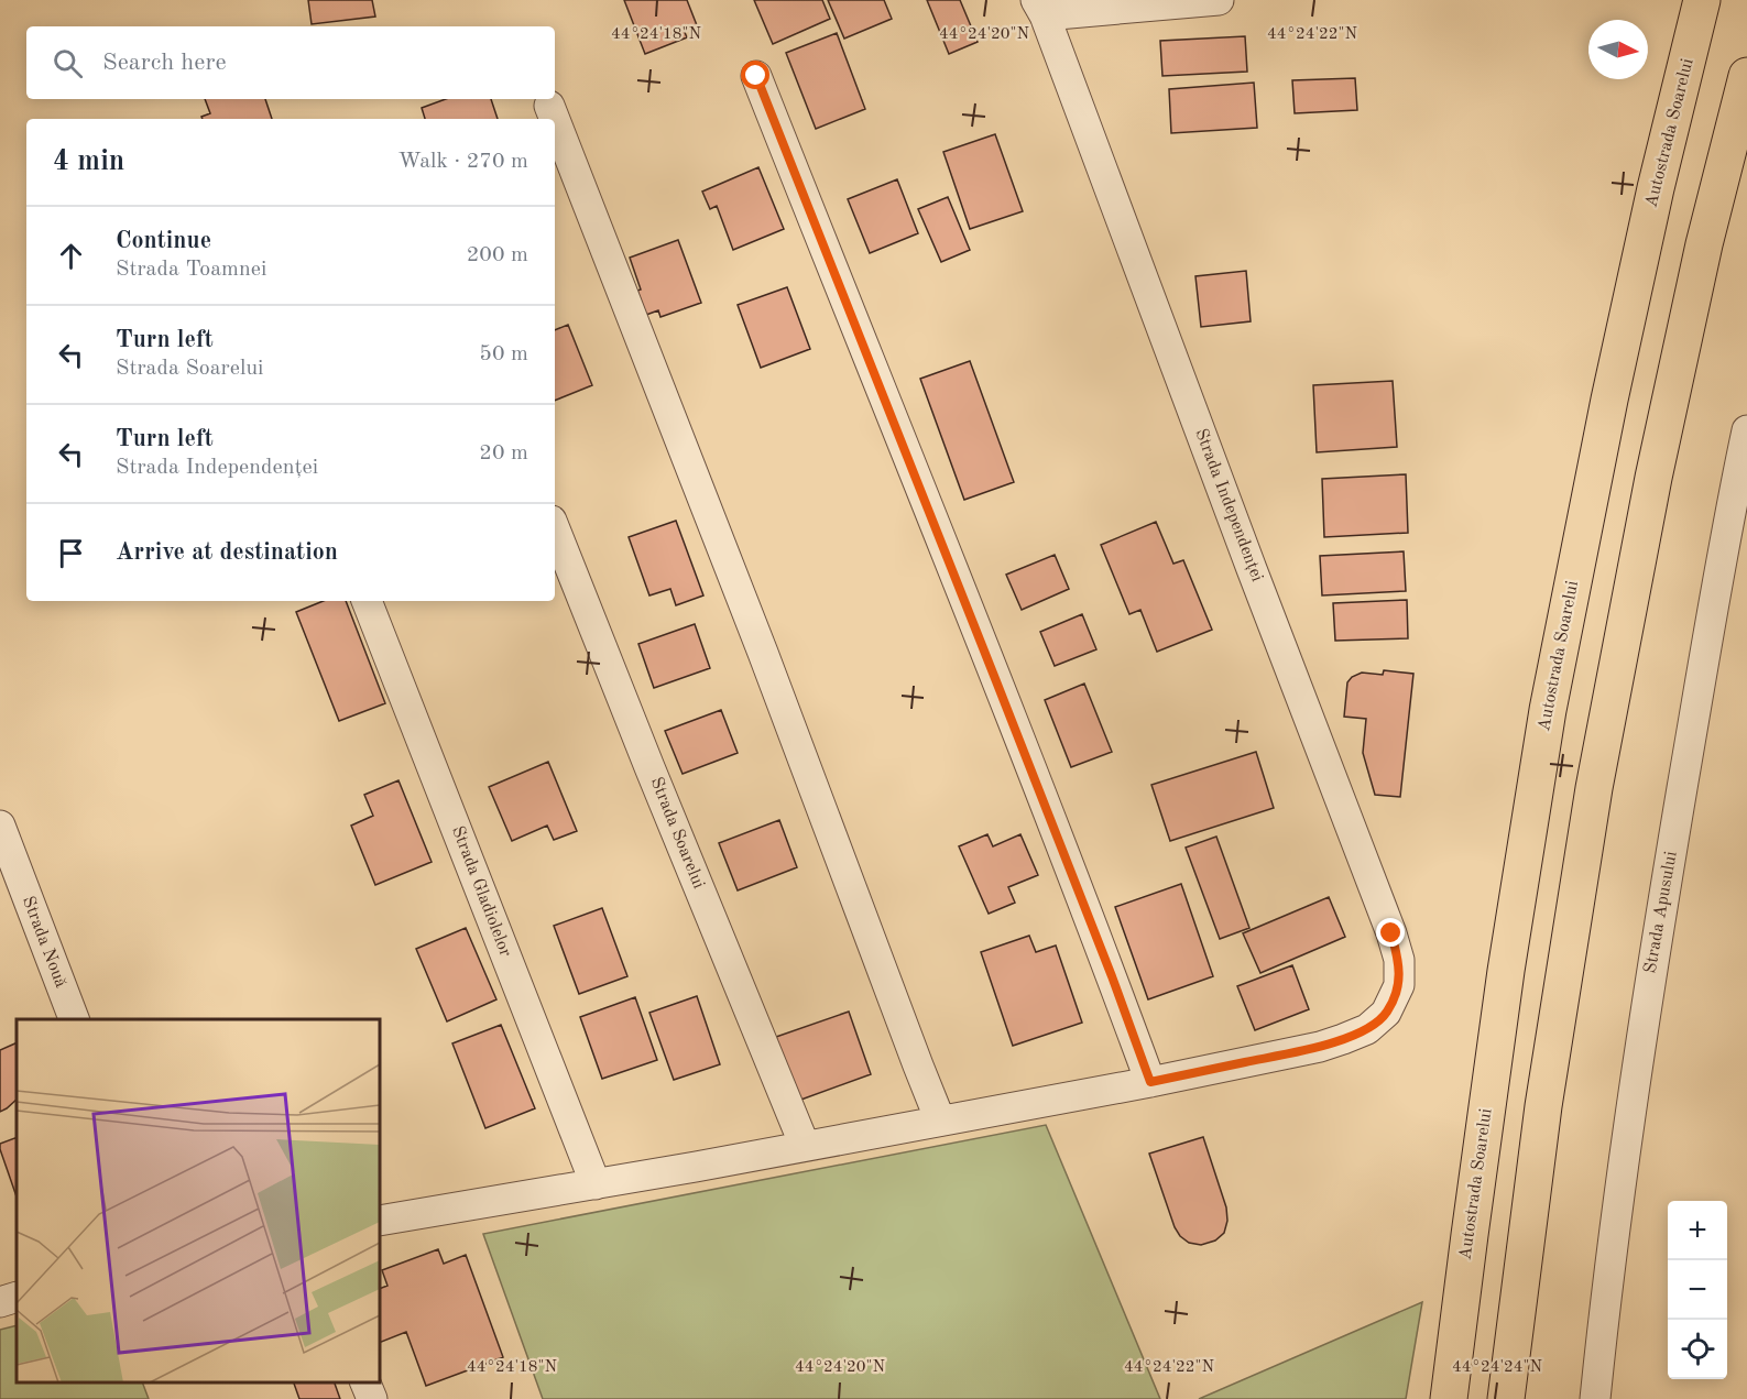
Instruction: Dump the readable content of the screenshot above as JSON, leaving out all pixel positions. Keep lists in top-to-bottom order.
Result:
{
  "streets": {
    "highway": ["Autostrada Soarelui"],
    "street": [
      "Strada Independenței",
      "Strada Soarelui",
      "Strada Gladiolelor",
      "Strada Apusului",
      "Strada Nouă"
    ]
  },
  "north": "right",
  "page": {
    "search": "Search here",
    "heading": ["4 min", "Walk · 270 m"],
    "list": [
      ["Continue", "Strada Toamnei", "200 m"],
      ["Turn left", "Strada Soarelui", "50 m"],
      ["Turn left", "Strada Independenței", "20 m"],
      "Arrive at destination"
    ],
    "map_buttons": ["+", "−"]
  },
  "coordinates": [
    "44°24'18\"N",
    "44°24'20\"N",
    "44°24'22\"N",
    "44°24'24\"N"
  ]
}
